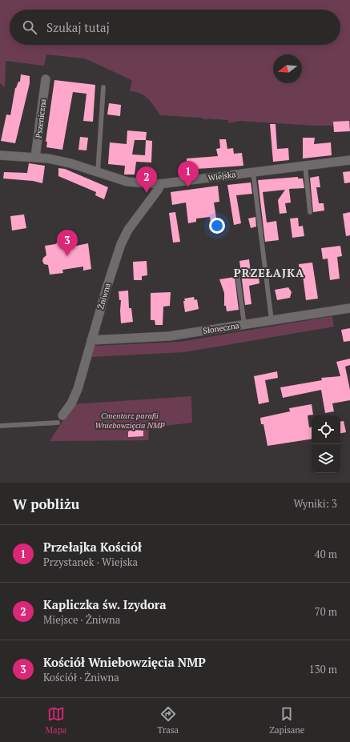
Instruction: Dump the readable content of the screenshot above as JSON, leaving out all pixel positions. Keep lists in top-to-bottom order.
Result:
{
  "streets": {
    "street": [
      "Pszeniczna",
      "Wiejska",
      "Żniwna",
      "Słoneczna"
    ]
  },
  "crossings": [
    ["Pszeniczna", "Wiejska"],
    ["Wiejska", "Żniwna"],
    ["Żniwna", "Słoneczna"]
  ],
  "districts": ["PRZEŁAJKA"],
  "parks": ["Cmentarz parafii Wniebowzięcia NMP"],
  "north": "left",
  "page": {
    "search": "Szukaj tutaj",
    "pins": ["1", "2", "3"],
    "heading": ["W pobliżu", "Wyniki: 3"],
    "list": [
      {
        "mark": "1",
        "name": "Przełajka Kościół",
        "note": "Przystanek · Wiejska",
        "value": "40 m"
      },
      {
        "mark": "2",
        "name": "Kapliczka św. Izydora",
        "note": "Miejsce · Żniwna",
        "value": "70 m"
      },
      {
        "mark": "3",
        "name": "Kościół Wniebowzięcia NMP",
        "note": "Kościół · Żniwna",
        "value": "130 m"
      }
    ],
    "nav": ["Mapa", "Trasa", "Zapisane"]
  }
}
